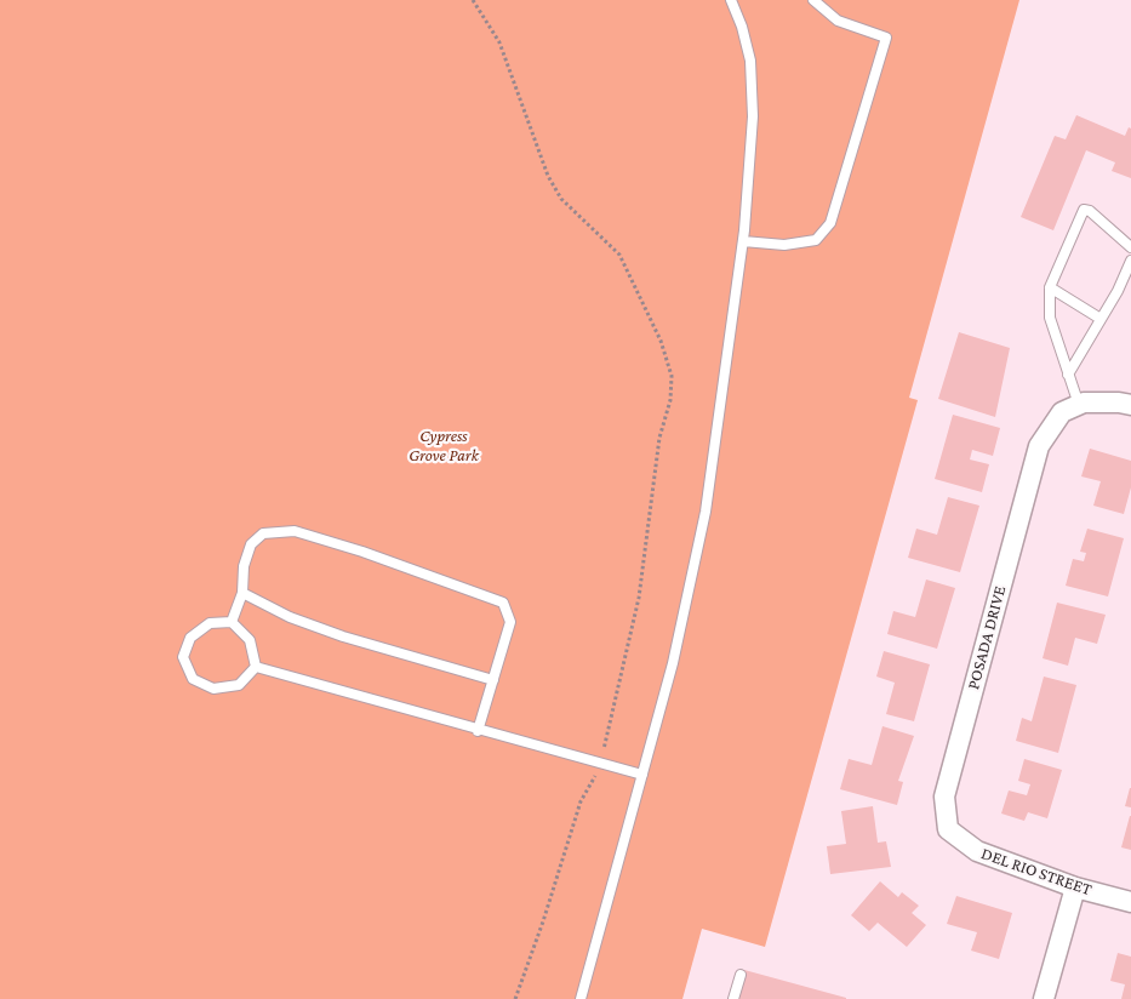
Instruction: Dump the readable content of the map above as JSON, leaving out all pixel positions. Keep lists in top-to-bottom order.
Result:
{
  "streets": {
    "street": ["POSADA DRIVE", "DEL RIO STREET"]
  },
  "crossings": [
    ["POSADA DRIVE", "DEL RIO STREET"]
  ],
  "parks": ["Cypress Grove Park"]
}
